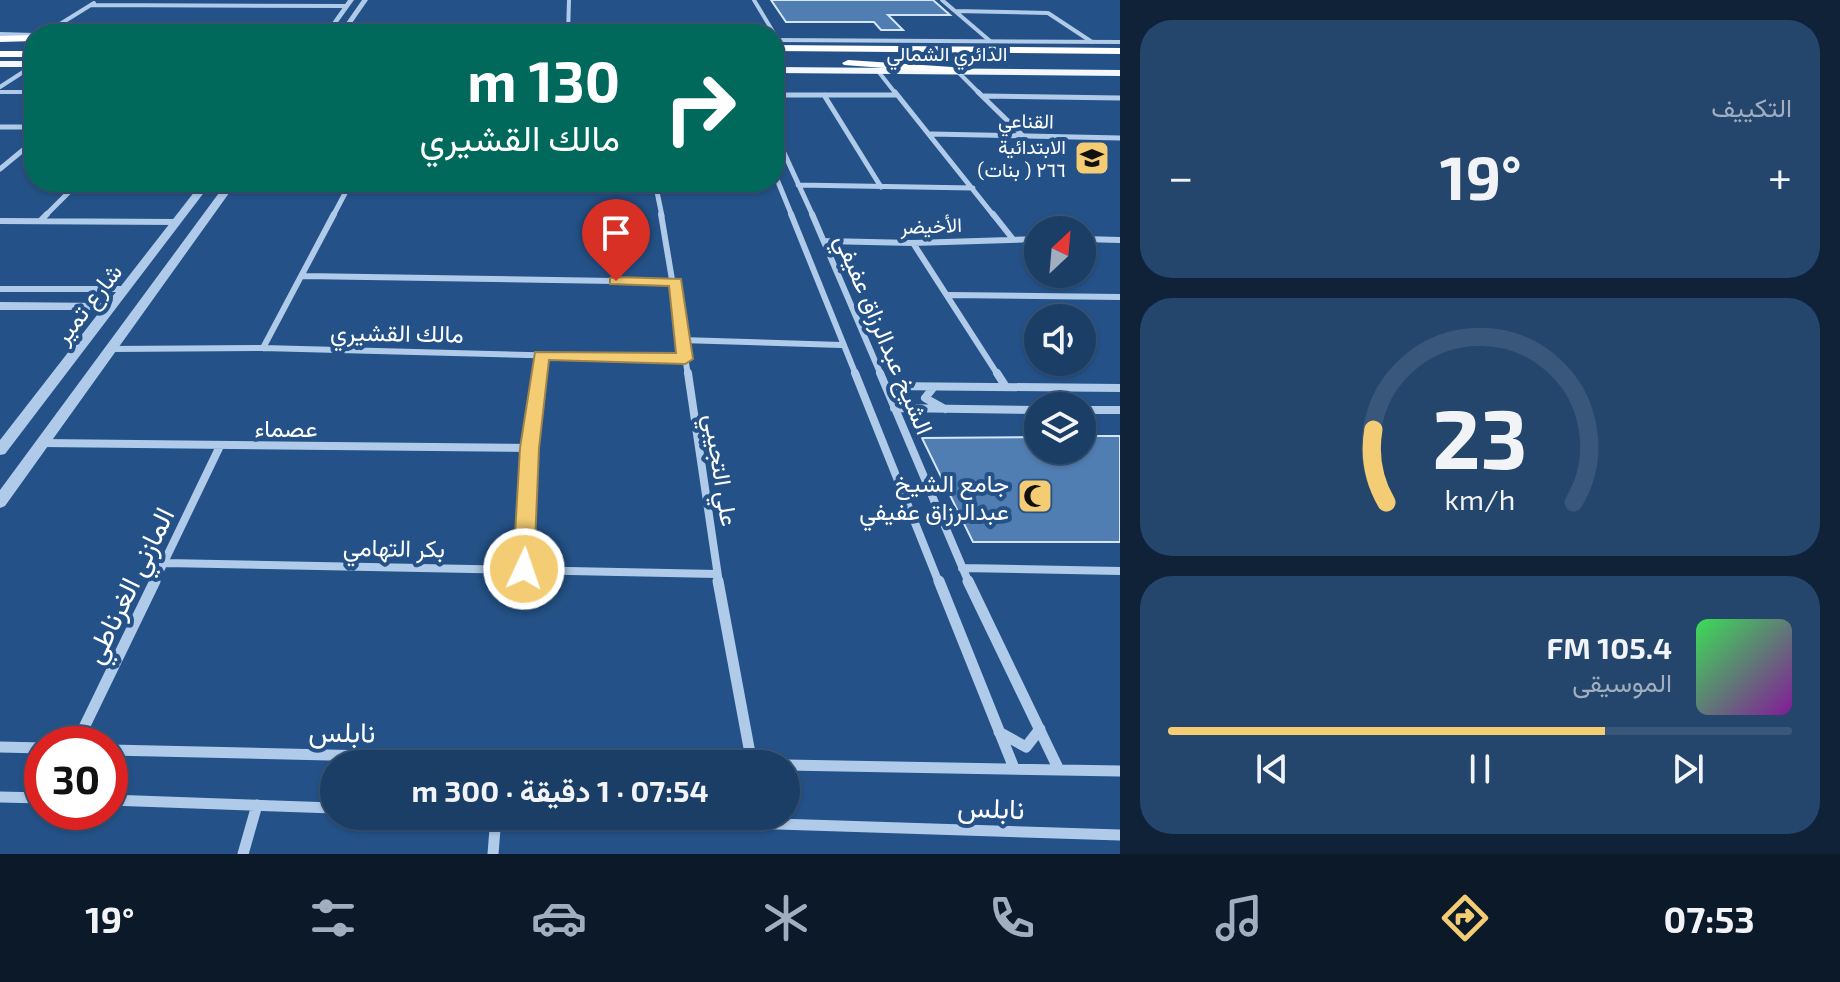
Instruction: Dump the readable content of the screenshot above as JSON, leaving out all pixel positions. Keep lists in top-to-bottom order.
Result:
{
  "streets": {
    "highway": ["الدائري الشمالي"],
    "street": [
      "القناعي",
      "الأخيضر",
      "شارع تمير",
      "مالك القشيري",
      "الشيخ عبدالرزاق عفيفي",
      "عصماء",
      "علي التجيبي",
      "بكر التهامي",
      "المازني الغرناطي",
      "نابلس"
    ]
  },
  "crossings": [
    ["الأخيضر", "الشيخ عبدالرزاق عفيفي"],
    ["مالك القشيري", "علي التجيبي"],
    ["الشيخ عبدالرزاق عفيفي", "نابلس"],
    ["عصماء", "المازني الغرناطي"],
    ["علي التجيبي", "بكر التهامي"],
    ["بكر التهامي", "المازني الغرناطي"]
  ],
  "places": {
    "school or university": ["الابتدائية ٢٦٦ ( بنات)"],
    "mosque": ["جامع الشيخ عبدالرزاق عفيفي"]
  },
  "north": "top right",
  "page": {
    "tile": "التكييف",
    "turn": ["130 m", "مالك القشيري"],
    "heat": ["−", "19°", "+"],
    "song": ["105.4 FM", "الموسيقى"],
    "limit": "30",
    "trip": "07:54 · 1 دقيقة · 300 m",
    "tabs": ["07:53", "19°"],
    "gauge": ["23", "km/h"]
  }
}
